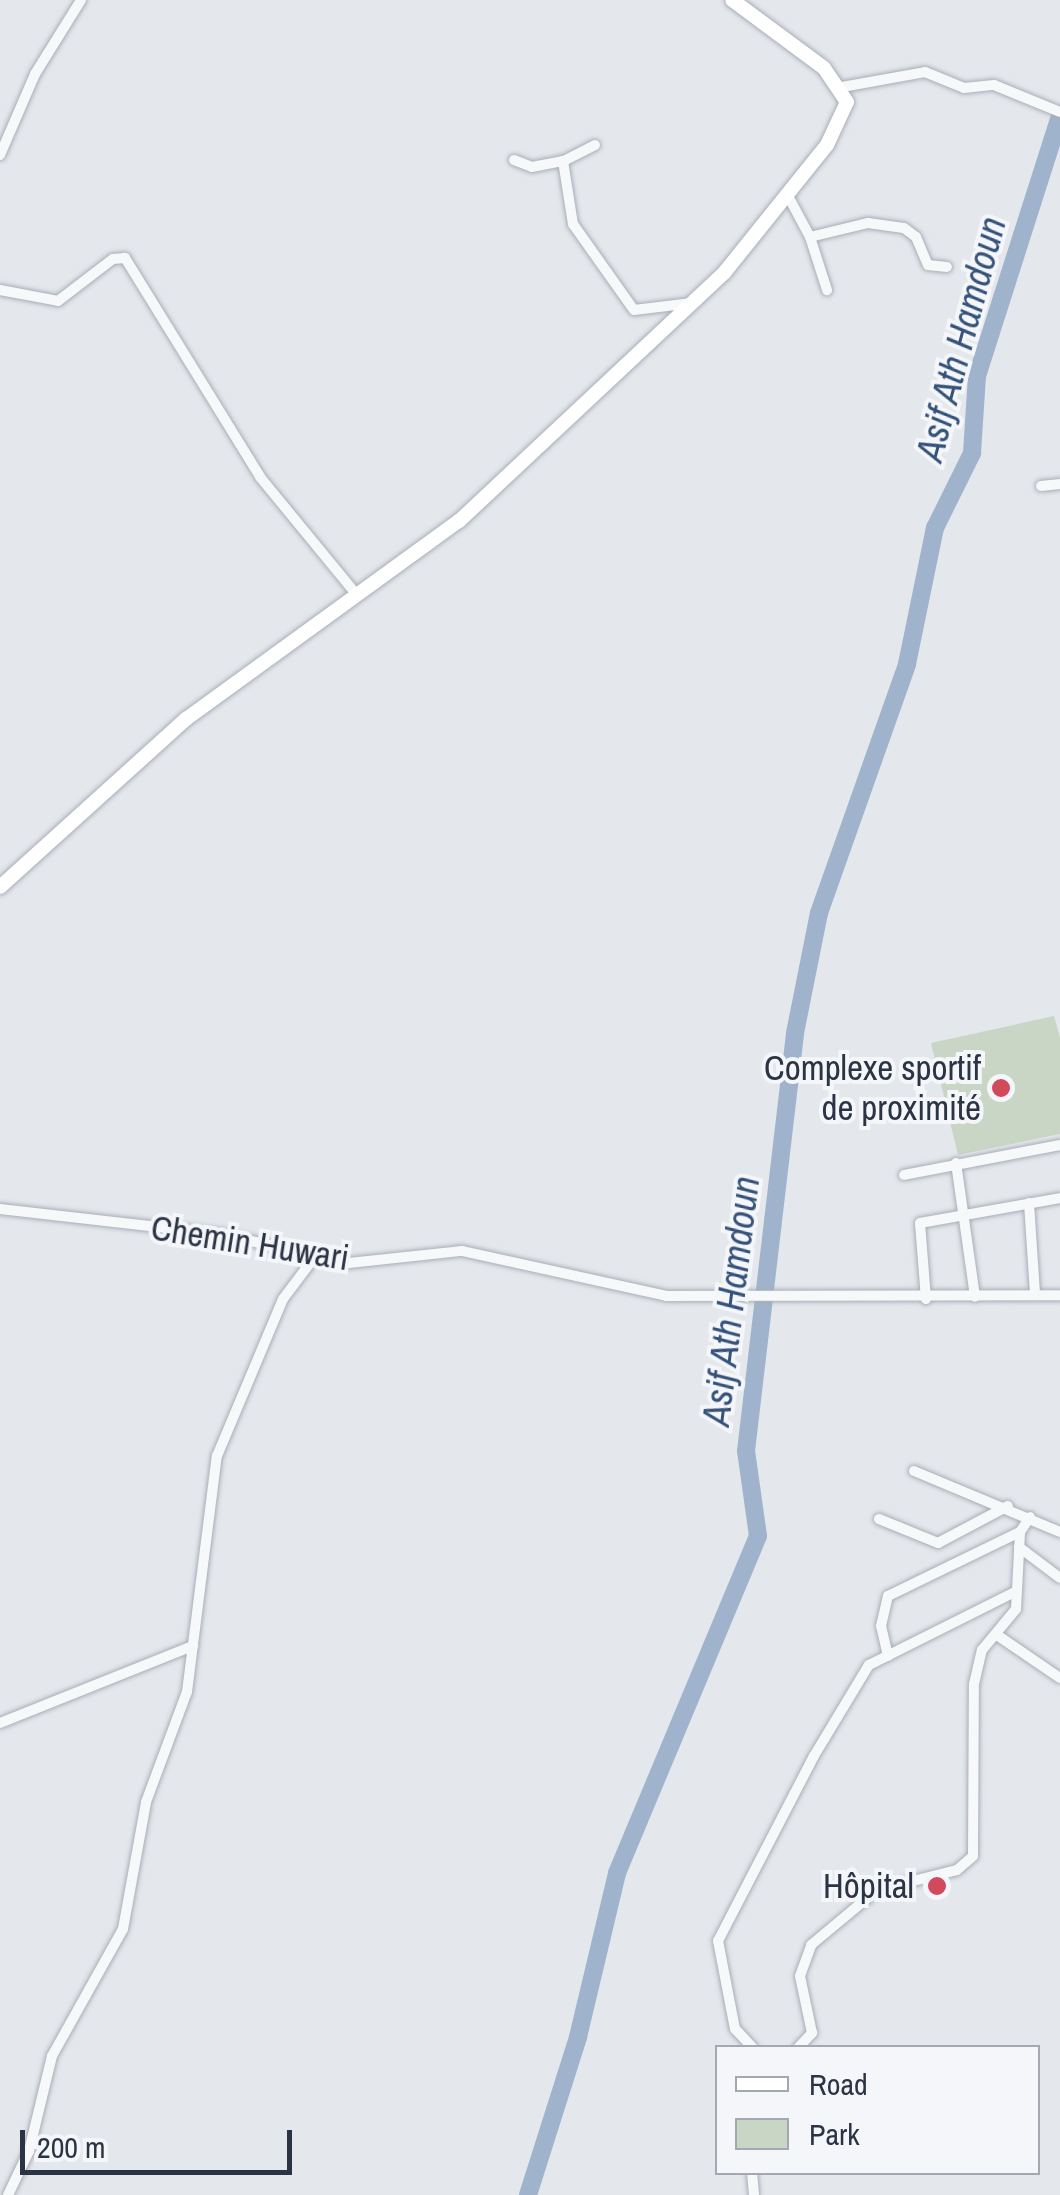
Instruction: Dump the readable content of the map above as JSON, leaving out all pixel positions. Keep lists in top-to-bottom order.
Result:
{
  "streets": {
    "street": ["Chemin Huwari"]
  },
  "water": ["Asif Ath Hamdoun"],
  "places": ["Complexe sportif de proximité", "Hôpital"],
  "legend": ["Road", "Park"],
  "scale_bar": "200 m"
}
